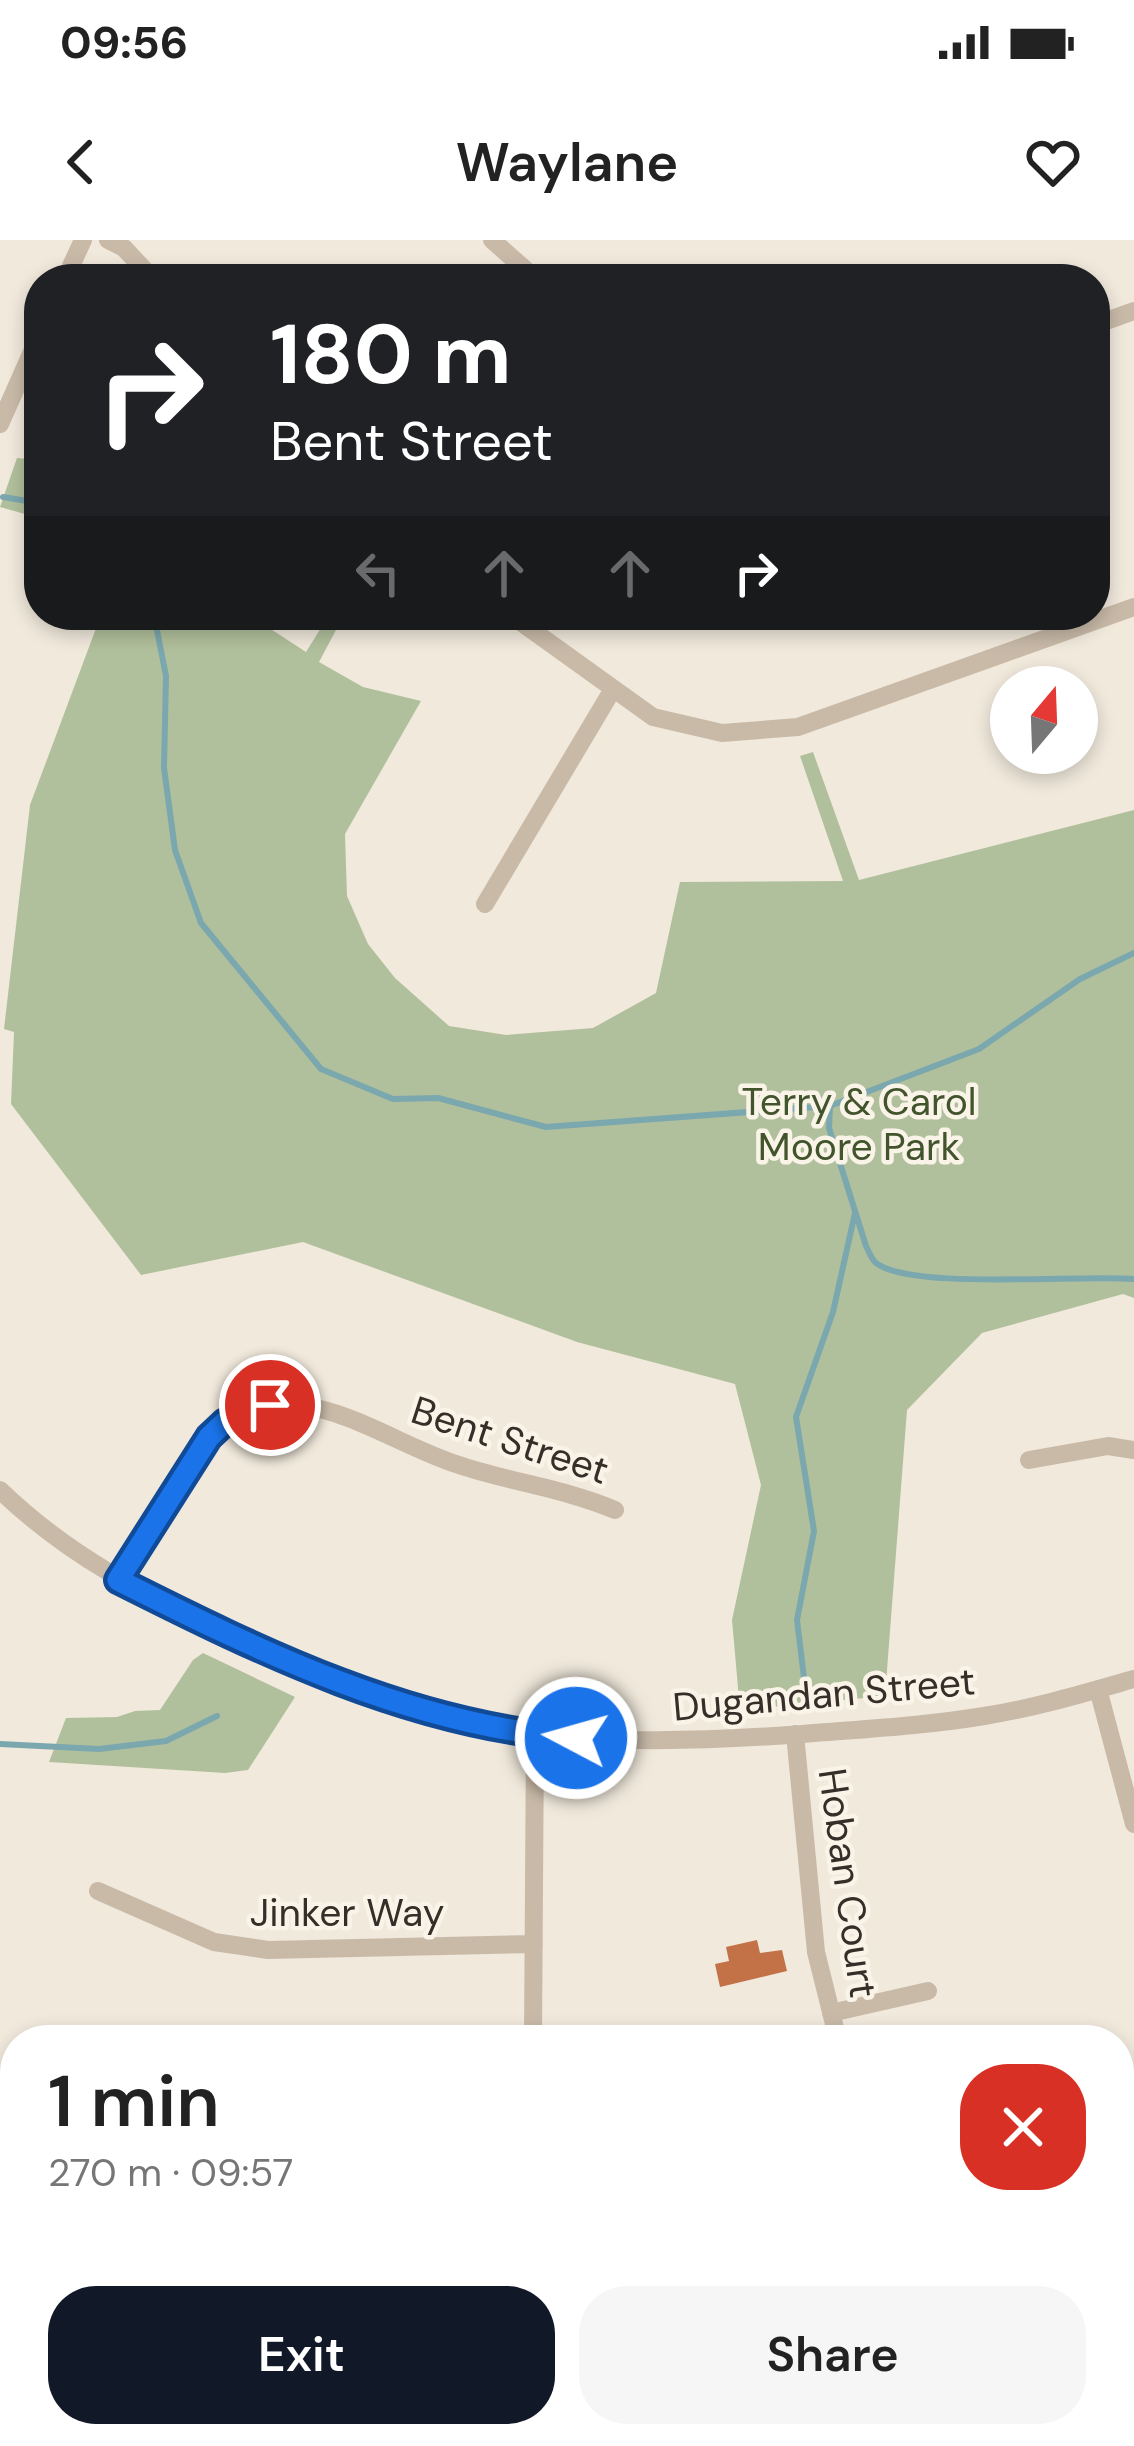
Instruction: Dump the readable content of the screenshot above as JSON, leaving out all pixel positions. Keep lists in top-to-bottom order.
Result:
{
  "streets": {
    "street": [
      "Bent Street",
      "Dugandan Street",
      "Hoban Court",
      "Jinker Way"
    ]
  },
  "crossings": [
    ["Bent Street", "Dugandan Street"],
    ["Dugandan Street", "Hoban Court"]
  ],
  "parks": ["Terry & Carol Moore Park"],
  "north": "top",
  "page": {
    "status": "09:56",
    "header": "Waylane",
    "turn": ["180 m", "Bent Street"],
    "heading": ["1 min", "270 m · 09:57"],
    "buttons": ["Exit", "Share"]
  }
}
